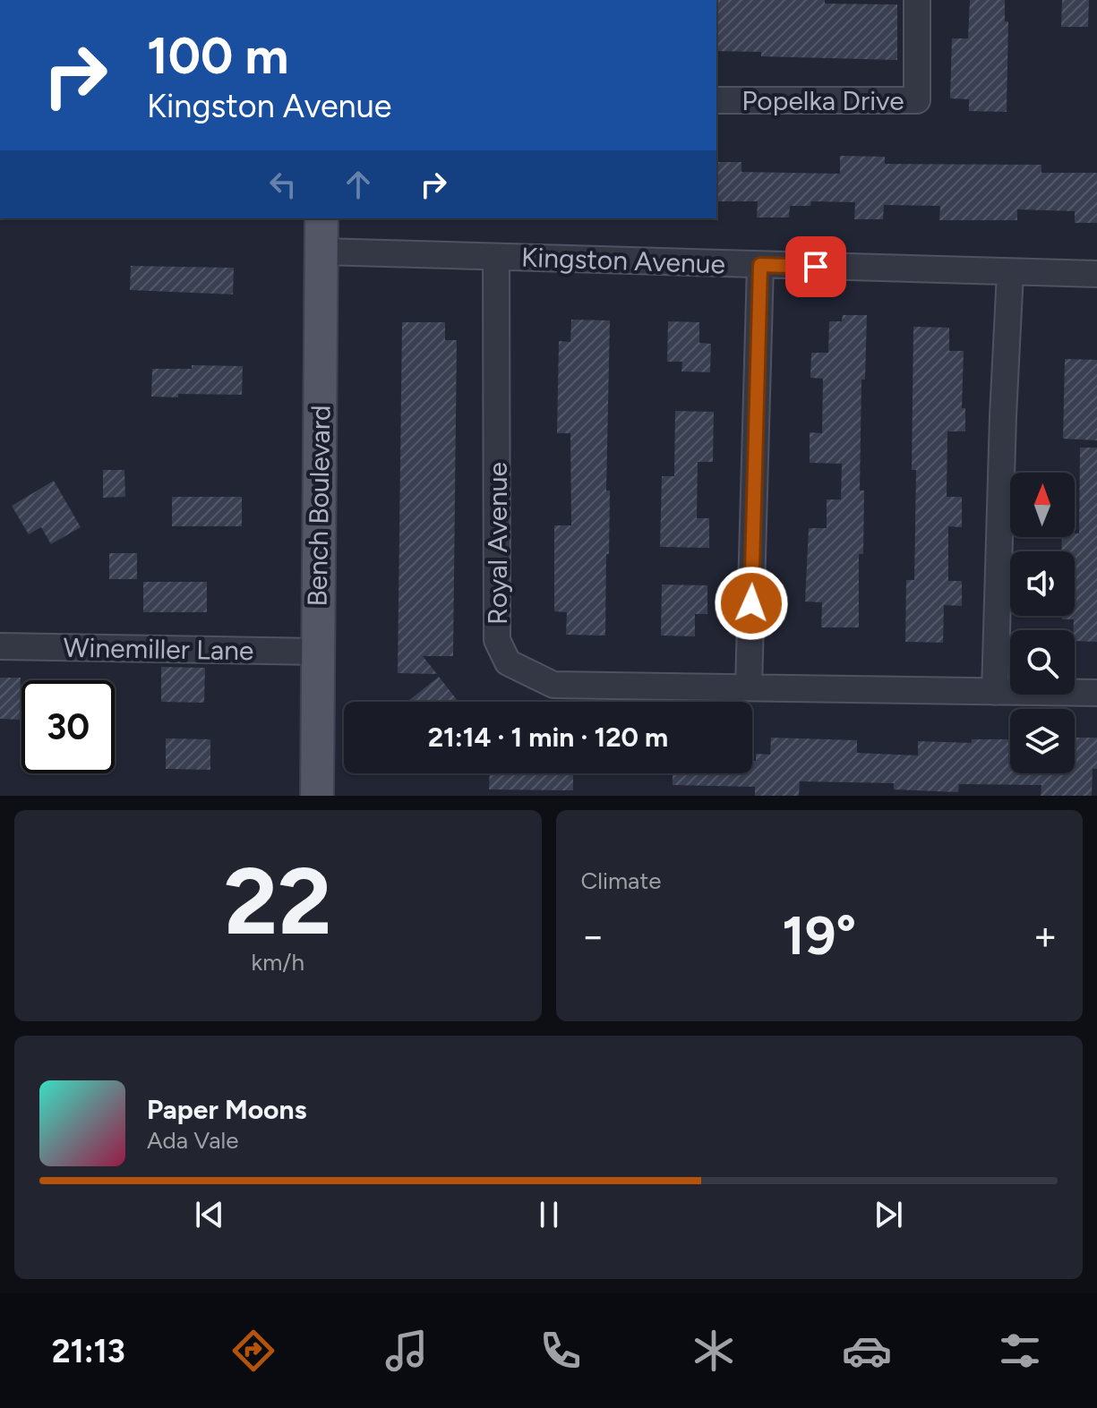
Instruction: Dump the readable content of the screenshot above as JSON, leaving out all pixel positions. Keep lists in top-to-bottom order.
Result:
{
  "streets": {
    "main road": ["Bench Boulevard"],
    "street": [
      "Popelka Drive",
      "Kingston Avenue",
      "Royal Avenue",
      "Winemiller Lane"
    ]
  },
  "crossings": [
    ["Kingston Avenue", "Bench Boulevard"],
    ["Kingston Avenue", "Royal Avenue"],
    ["Bench Boulevard", "Winemiller Lane"]
  ],
  "north": "top",
  "page": {
    "turn": ["100 m", "Kingston Avenue"],
    "limit": "30",
    "trip": "21:14 · 1 min · 120 m",
    "tile": [
      ["22", "km/h"],
      "Climate"
    ],
    "heat": ["−", "19°", "+"],
    "song": ["Paper Moons", "Ada Vale"],
    "tabs": "21:13"
  }
}
